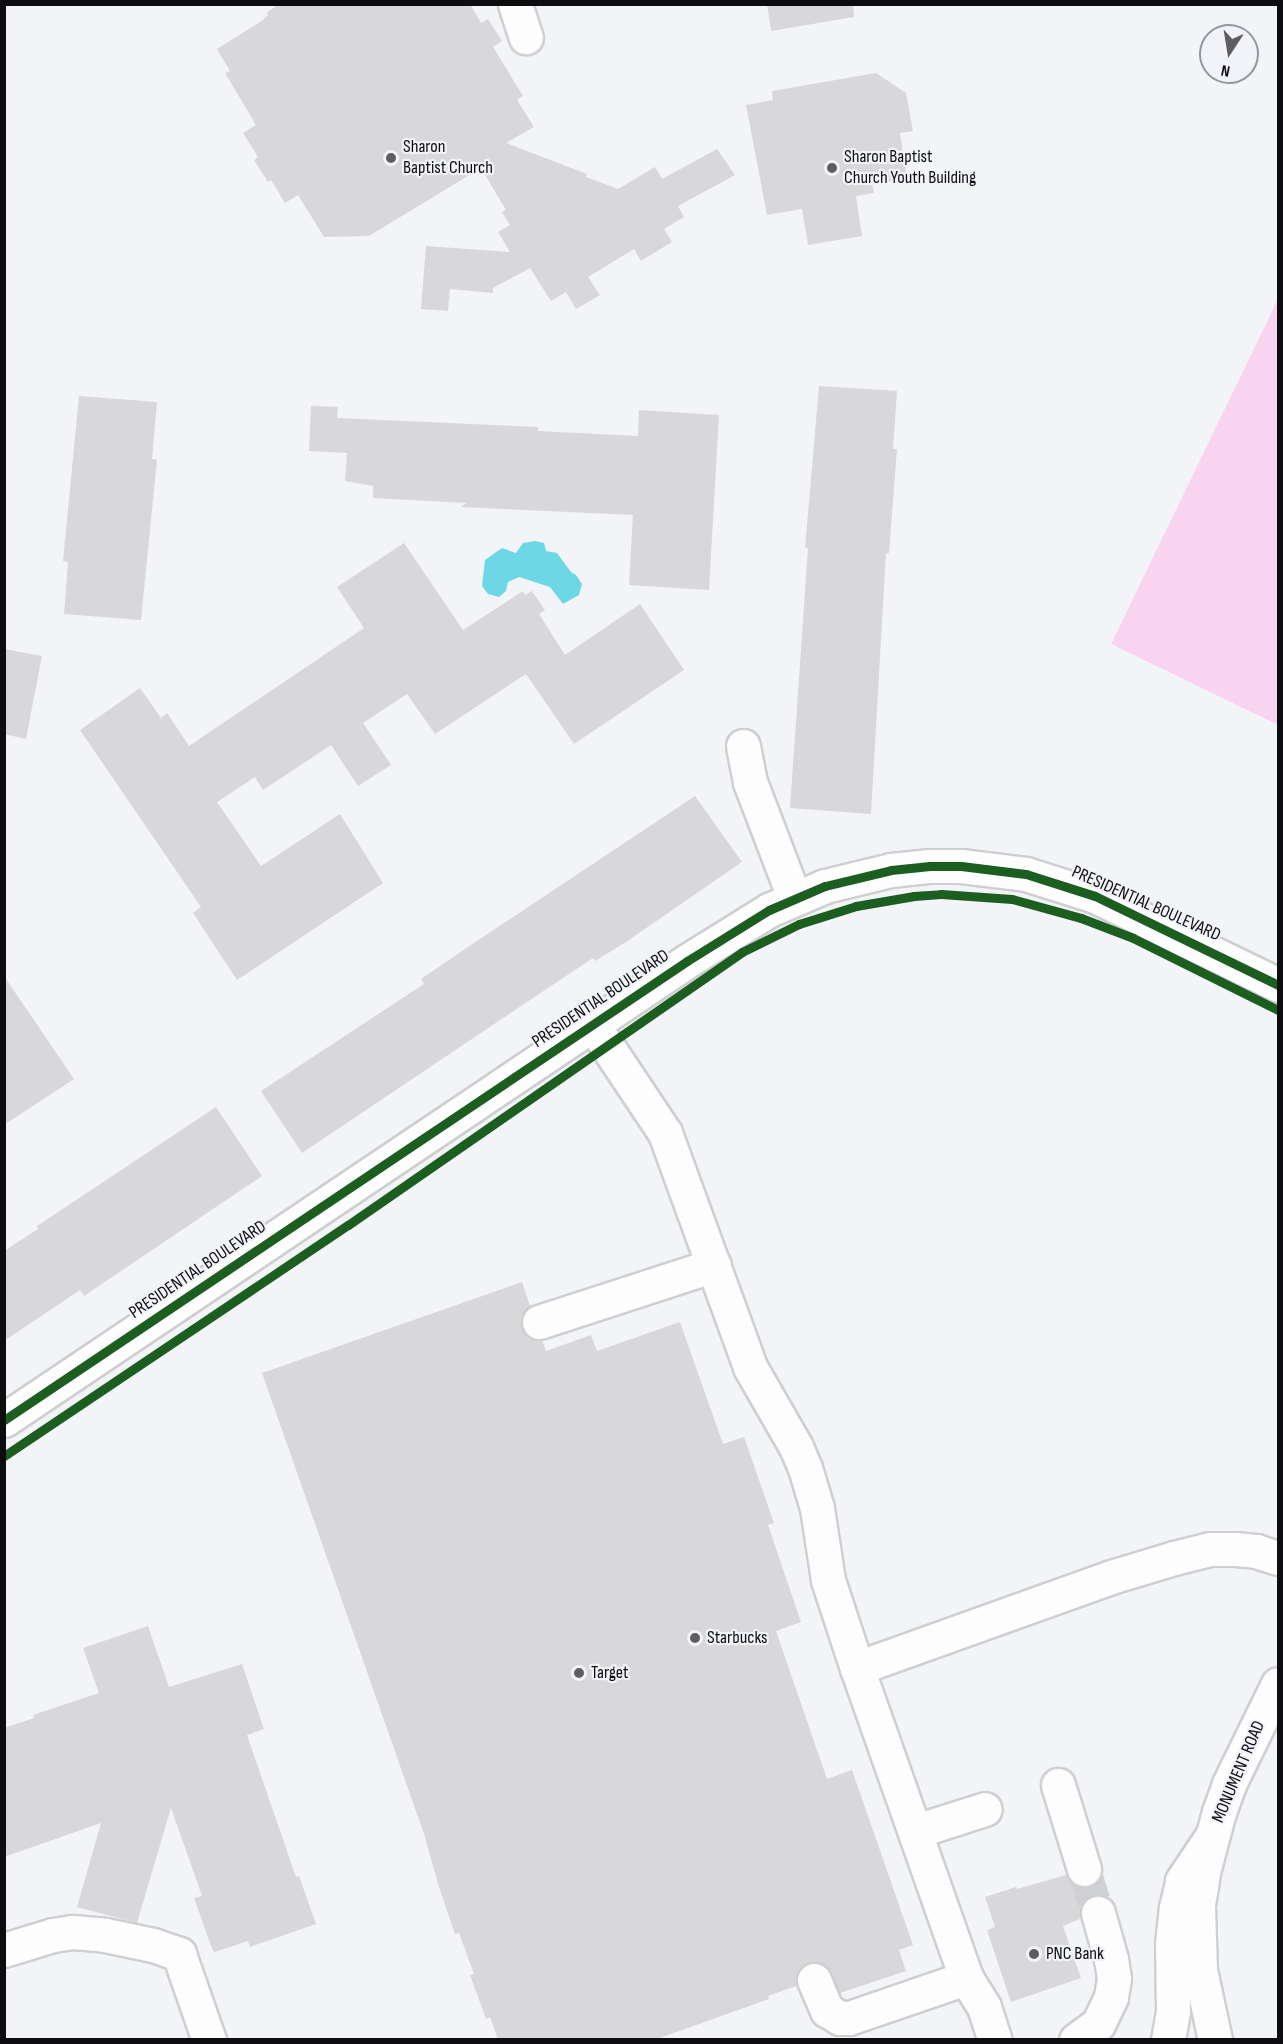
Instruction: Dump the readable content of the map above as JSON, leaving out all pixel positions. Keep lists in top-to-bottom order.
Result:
{
  "streets": {
    "main road": ["PRESIDENTIAL BOULEVARD", "MONUMENT ROAD"]
  },
  "places": [
    "Sharon Baptist Church",
    "Sharon Baptist Church Youth Building",
    "Starbucks",
    "Target",
    "PNC Bank"
  ],
  "north": "bottom"
}
